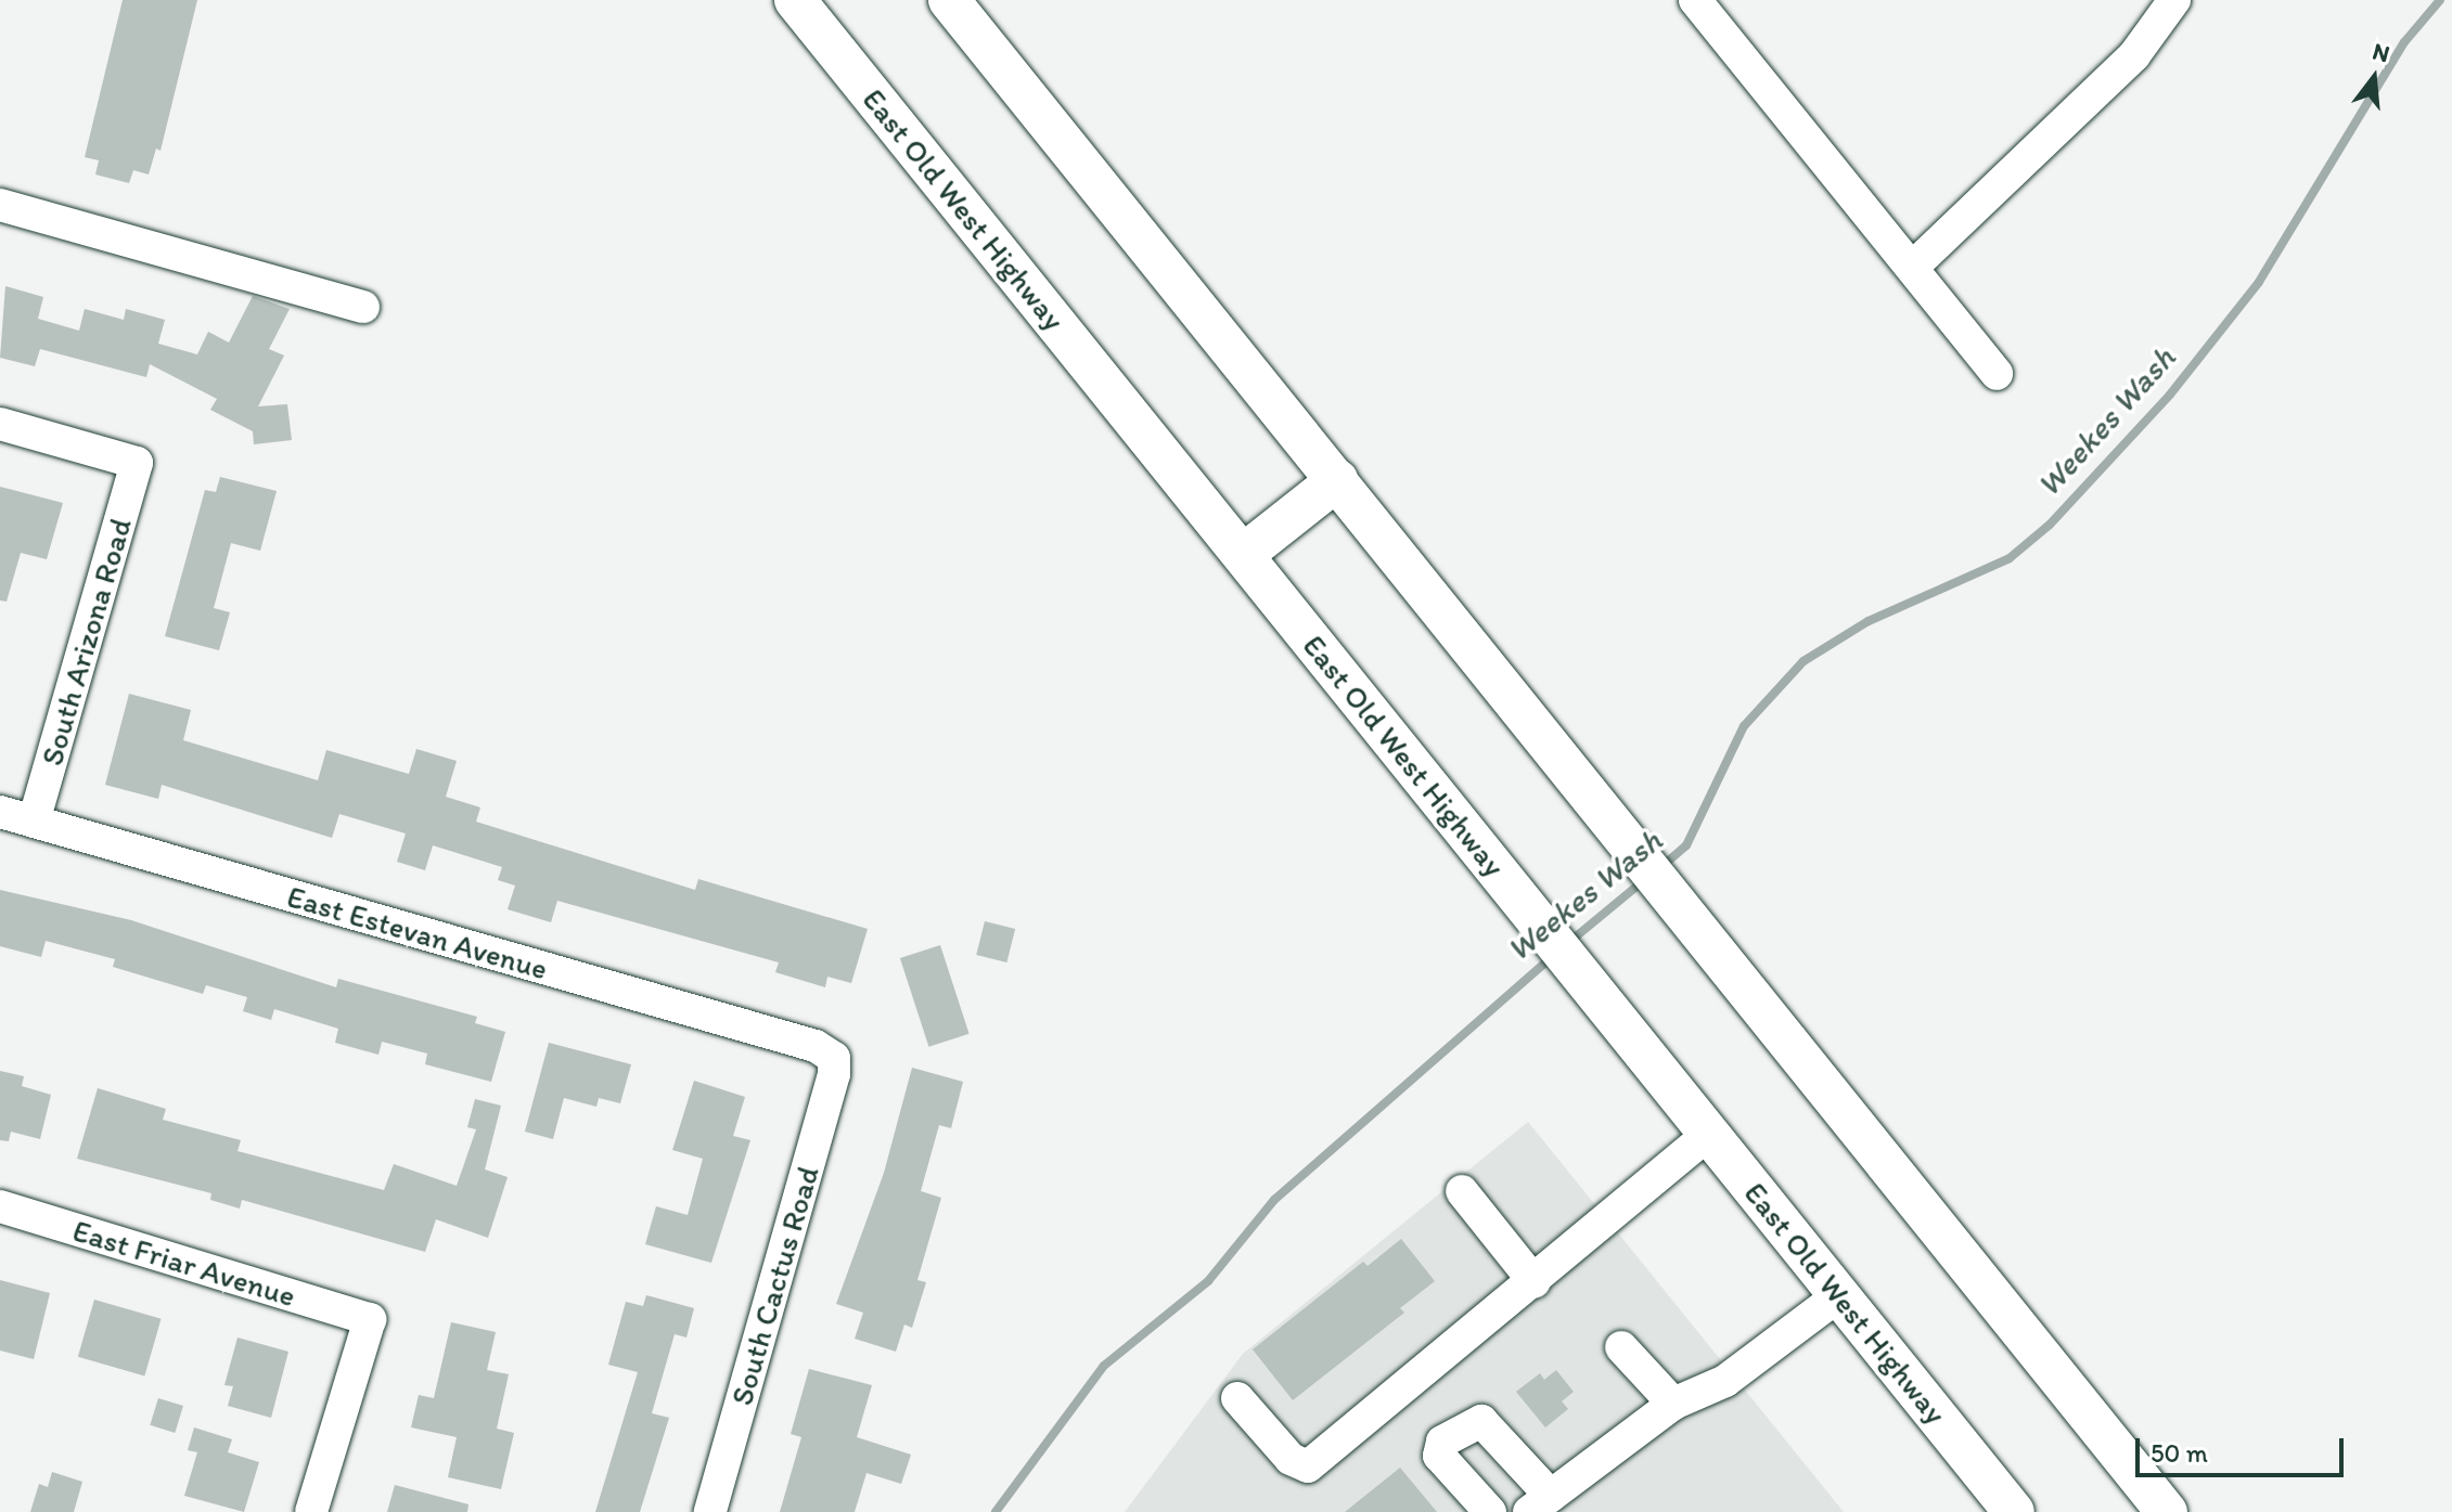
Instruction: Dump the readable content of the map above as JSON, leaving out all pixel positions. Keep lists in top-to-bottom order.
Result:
{
  "streets": {
    "main road": ["East Old West Highway"],
    "street": [
      "South Arizona Road",
      "East Estevan Avenue",
      "East Friar Avenue",
      "South Cactus Road"
    ]
  },
  "crossings": [
    ["South Arizona Road", "East Estevan Avenue"],
    ["East Estevan Avenue", "South Cactus Road"]
  ],
  "water": ["Weekes Wash"],
  "scale_bar": "50 m",
  "north": "top"
}
